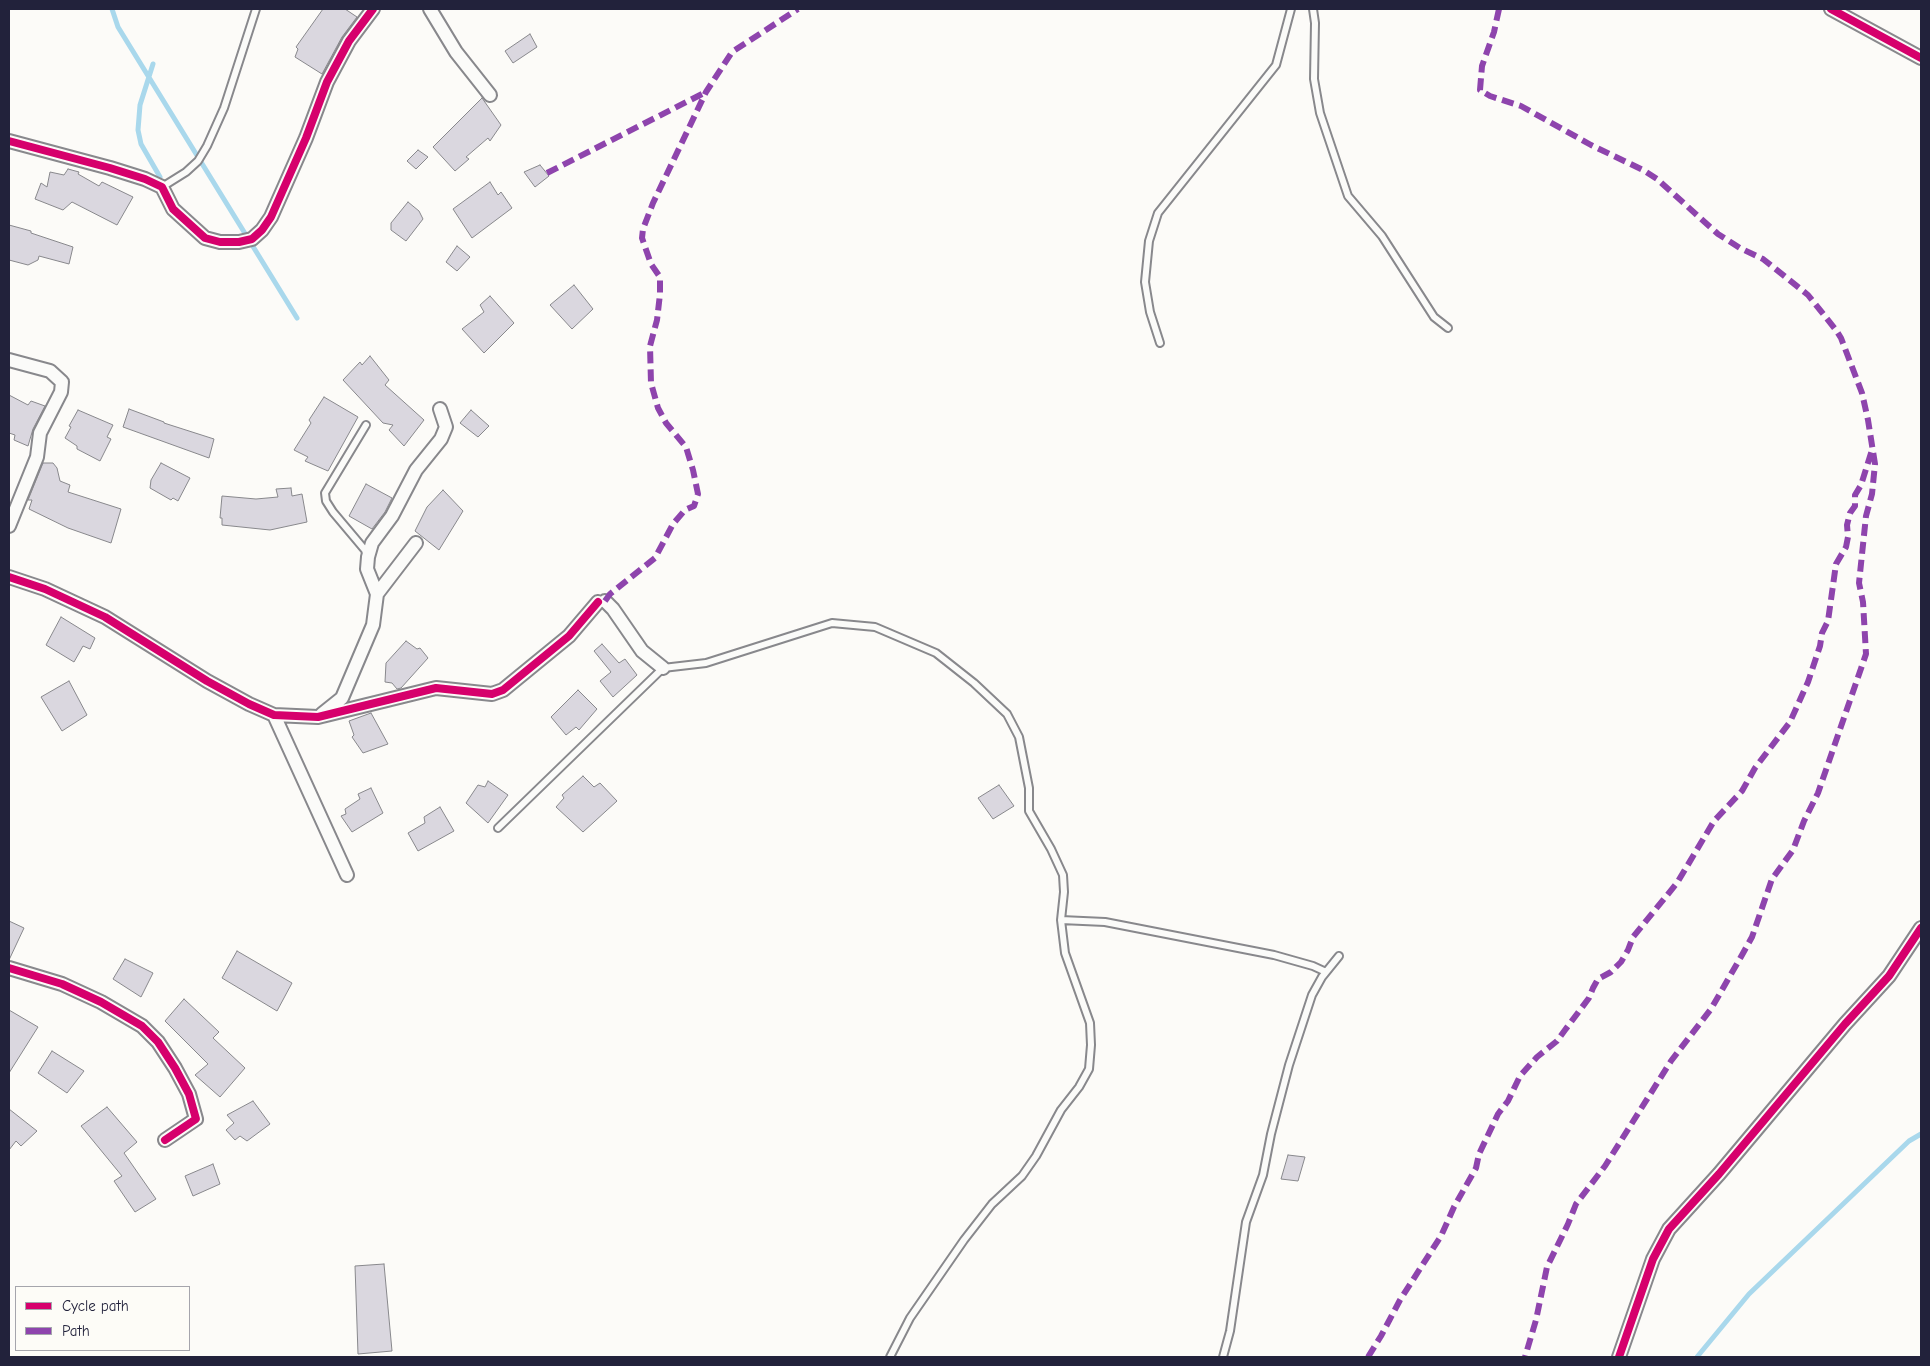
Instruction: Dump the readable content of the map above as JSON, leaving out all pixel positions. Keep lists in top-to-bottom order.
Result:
{
  "legend": ["Cycle path", "Path"]
}
